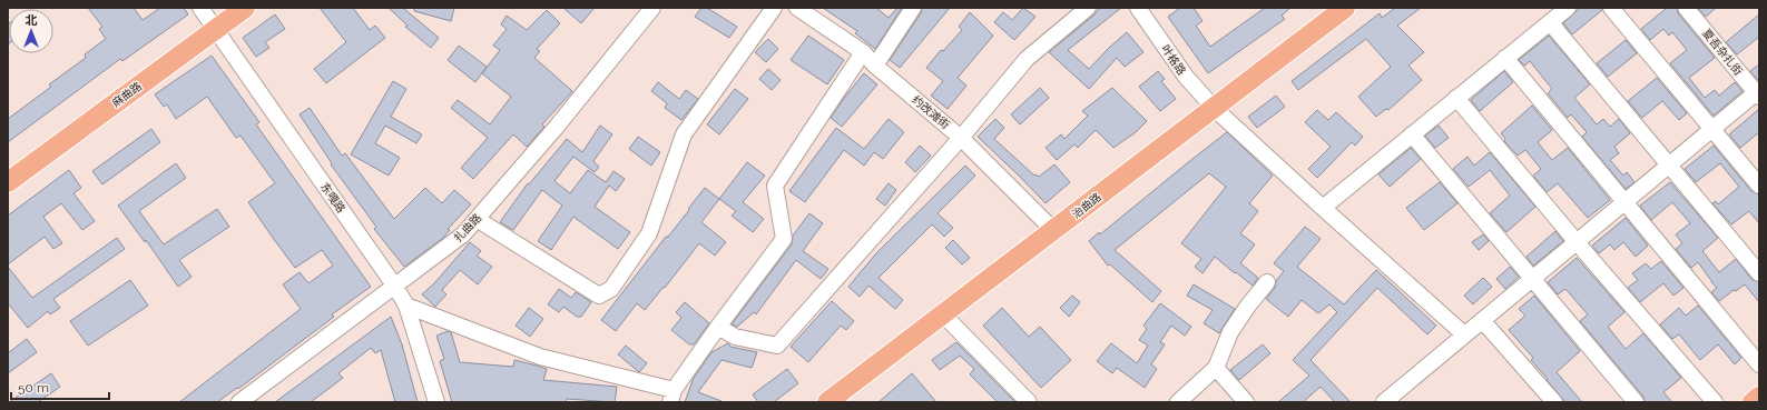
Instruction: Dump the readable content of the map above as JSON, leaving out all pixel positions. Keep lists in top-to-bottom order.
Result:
{
  "streets": {
    "main road": ["麻曲路", "治曲路"],
    "street": [
      "夏吾杂扎街",
      "叶格路",
      "约改滩街",
      "东嘎路",
      "扎曲路"
    ]
  },
  "crossings": [
    ["叶格路", "治曲路"],
    ["麻曲路", "东嘎路"],
    ["约改滩街", "治曲路"],
    ["东嘎路", "扎曲路"]
  ],
  "scale_bar": "50 m",
  "north": "top"
}
